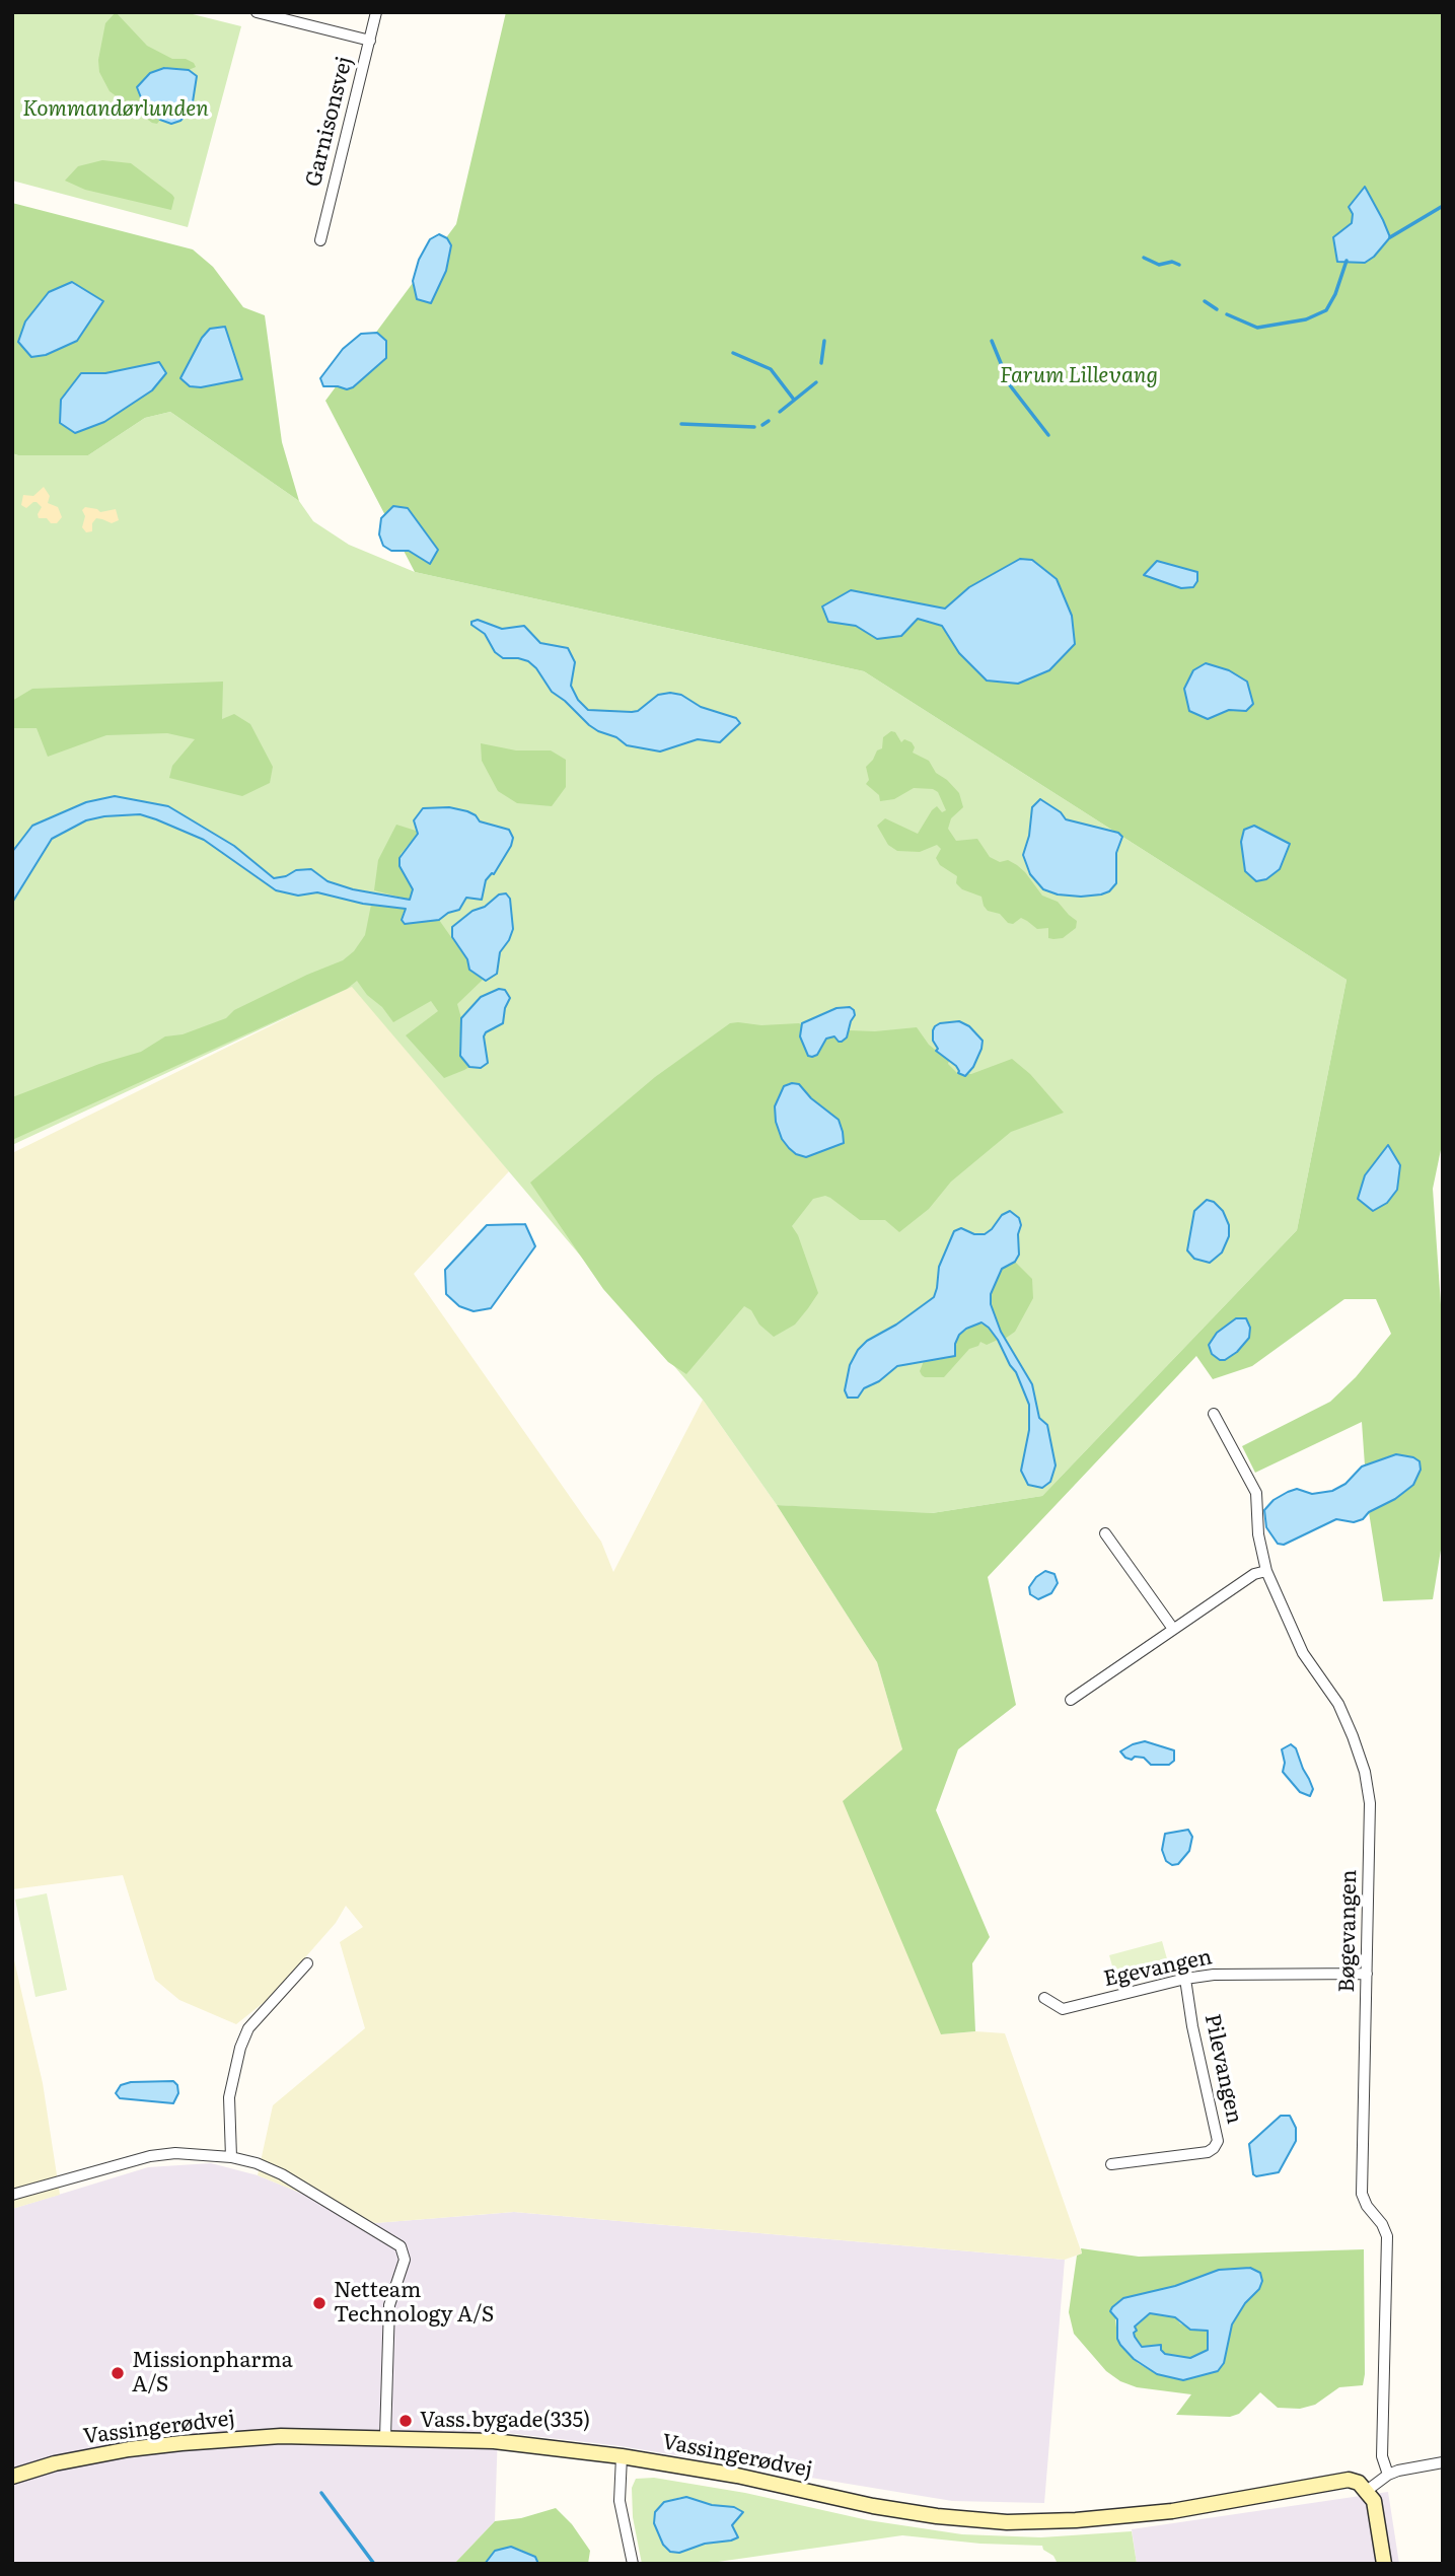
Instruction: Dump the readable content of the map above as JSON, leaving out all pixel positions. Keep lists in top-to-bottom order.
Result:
{
  "streets": {
    "street": [
      "Garnisonsvej",
      "Bøgevangen",
      "Egevangen",
      "Pilevangen",
      "Vassingerødvej"
    ]
  },
  "crossings": [
    ["Bøgevangen", "Egevangen"],
    ["Egevangen", "Pilevangen"]
  ],
  "parks": ["Kommandørlunden", "Farum Lillevang"],
  "places": ["Netteam Technology A/S", "Missionpharma A/S", "Vass.bygade(335)"]
}
